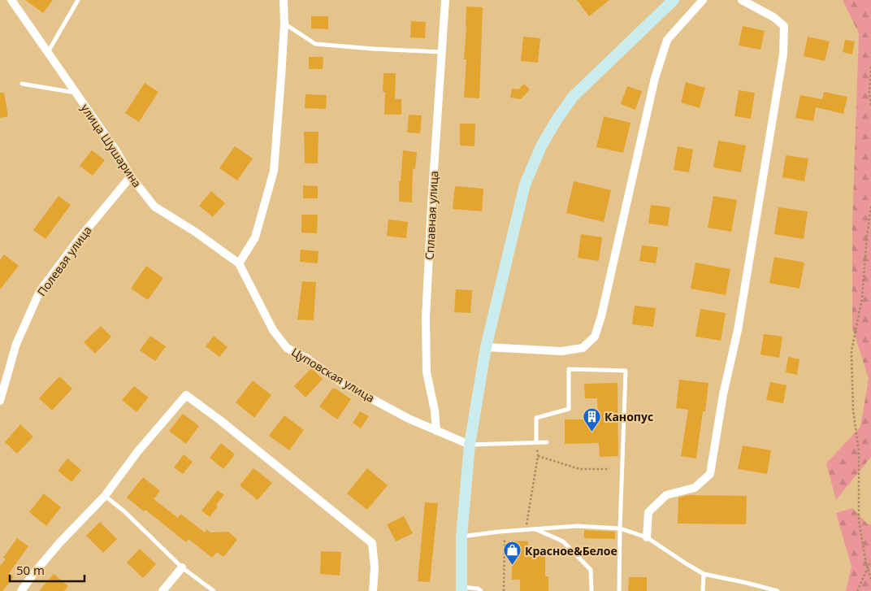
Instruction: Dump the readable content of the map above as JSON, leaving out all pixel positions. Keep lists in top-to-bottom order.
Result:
{
  "streets": {
    "street": [
      "улица Шушарина",
      "Сплавная улица",
      "Полевая улица",
      "Цуповская улица"
    ]
  },
  "crossings": [
    ["улица Шушарина", "Полевая улица"],
    ["улица Шушарина", "Цуповская улица"],
    ["Сплавная улица", "Цуповская улица"]
  ],
  "places": {
    "building": ["Канопус"],
    "shop": ["Красное&Белое"]
  },
  "scale_bar": "50 m"
}
